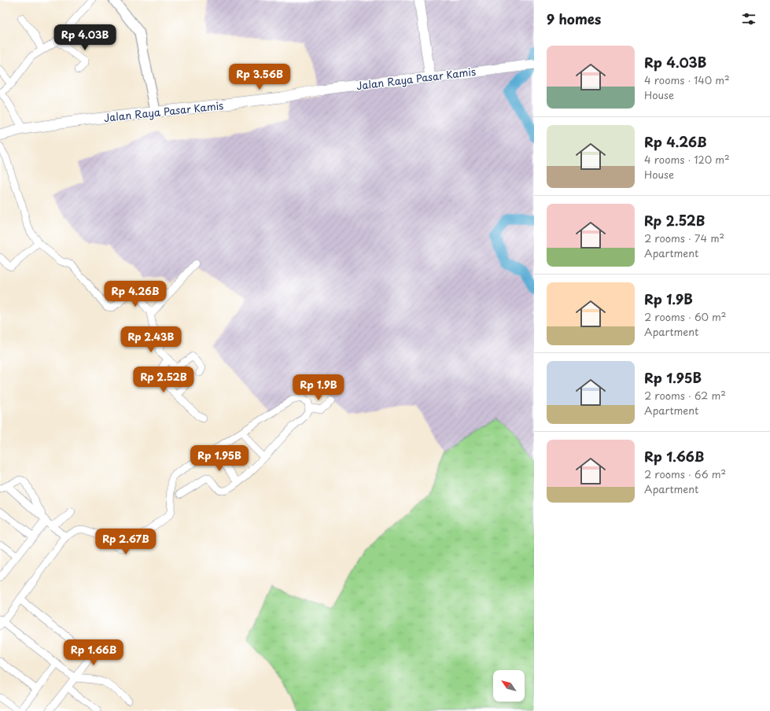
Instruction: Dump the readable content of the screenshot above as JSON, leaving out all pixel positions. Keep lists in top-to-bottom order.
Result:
{
  "streets": {
    "main road": ["Jalan Raya Pasar Kamis"]
  },
  "north": "top left",
  "page": {
    "heading": "9 homes",
    "price": [
      "Rp 4.03B",
      "Rp 3.56B",
      "Rp 4.26B",
      "Rp 2.43B",
      "Rp 2.52B",
      "Rp 1.9B",
      "Rp 1.95B",
      "Rp 2.67B",
      "Rp 1.66B"
    ],
    "list": [
      {
        "name": "Rp 4.03B",
        "note": "4 rooms · 140 m² · House"
      },
      {
        "name": "Rp 4.26B",
        "note": "4 rooms · 120 m² · House"
      },
      {
        "name": "Rp 2.52B",
        "note": "2 rooms · 74 m² · Apartment"
      },
      {
        "name": "Rp 1.9B",
        "note": "2 rooms · 60 m² · Apartment"
      },
      {
        "name": "Rp 1.95B",
        "note": "2 rooms · 62 m² · Apartment"
      },
      {
        "name": "Rp 1.66B",
        "note": "2 rooms · 66 m² · Apartment"
      }
    ]
  }
}
